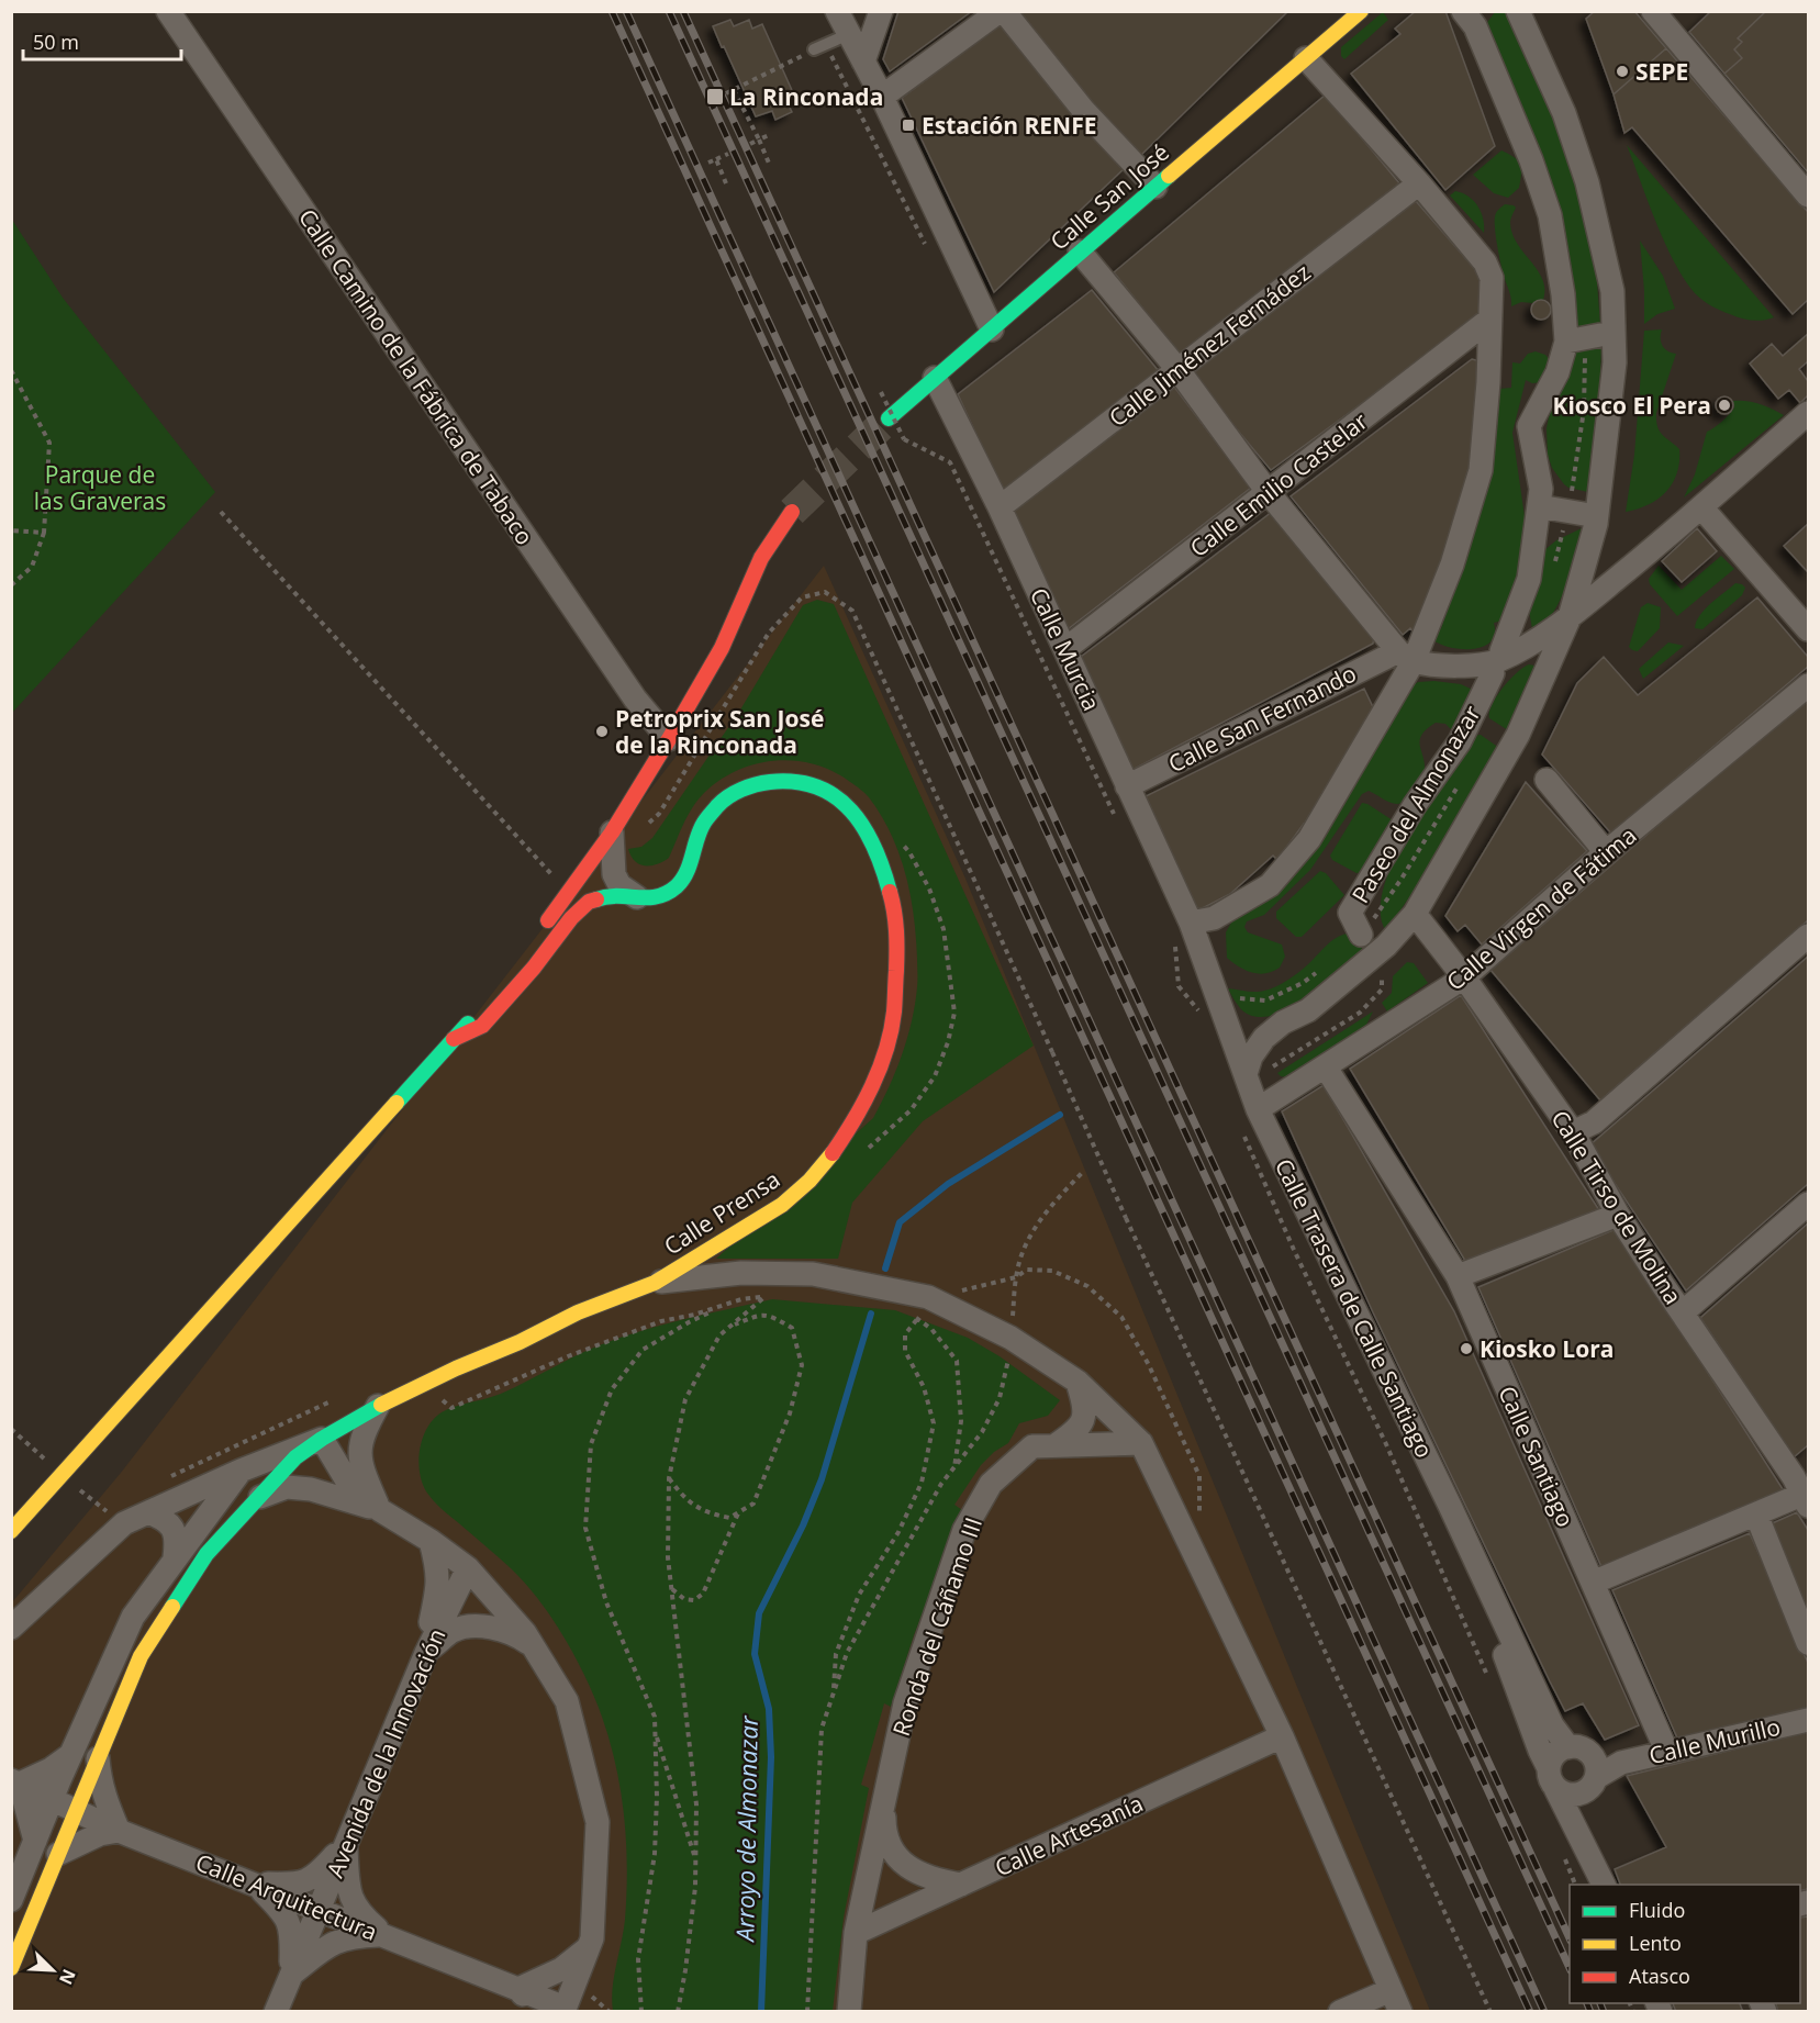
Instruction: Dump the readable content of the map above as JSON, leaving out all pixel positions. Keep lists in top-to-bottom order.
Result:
{
  "streets": {
    "street": [
      "Calle San José",
      "Calle Jiménez Fernádez",
      "Calle Camino de la Fábrica de Tabaco",
      "Calle Emilio Castelar",
      "Calle Murcia",
      "Calle San Fernando",
      "Paseo del Almonazar",
      "Calle Virgen de Fátima",
      "Calle Tirso de Molina",
      "Calle Prensa",
      "Calle Trasera de Calle Santiago",
      "Calle Santiago",
      "Ronda del Cáñamo III",
      "Calle Murillo",
      "Avenida de la Innovación",
      "Calle Artesanía",
      "Calle Arquitectura"
    ]
  },
  "crossings": [
    ["Calle San José", "Calle Murcia"],
    ["Calle Jiménez Fernádez", "Calle Murcia"],
    ["Calle Emilio Castelar", "Calle Murcia"],
    ["Calle Murcia", "Calle San Fernando"],
    ["Calle Murcia", "Calle Trasera de Calle Santiago"],
    ["Calle Virgen de Fátima", "Calle Tirso de Molina"],
    ["Calle Virgen de Fátima", "Calle Trasera de Calle Santiago"],
    ["Calle Virgen de Fátima", "Calle Santiago"],
    ["Calle Prensa", "Calle Arquitectura"],
    ["Calle Trasera de Calle Santiago", "Calle Murillo"],
    ["Calle Santiago", "Calle Murillo"],
    ["Ronda del Cáñamo III", "Calle Artesanía"],
    ["Avenida de la Innovación", "Calle Arquitectura"]
  ],
  "water": ["Arroyo de Almonazar"],
  "parks": ["Parque de las Graveras"],
  "places": {
    "other": [
      "SEPE",
      "Kiosco El Pera",
      "Petroprix San José de la Rinconada",
      "Kiosko Lora"
    ],
    "transit": ["La Rinconada", "Estación RENFE"]
  },
  "legend": ["Fluido", "Lento", "Atasco"],
  "scale_bar": "50 m",
  "north": "bottom right"
}
